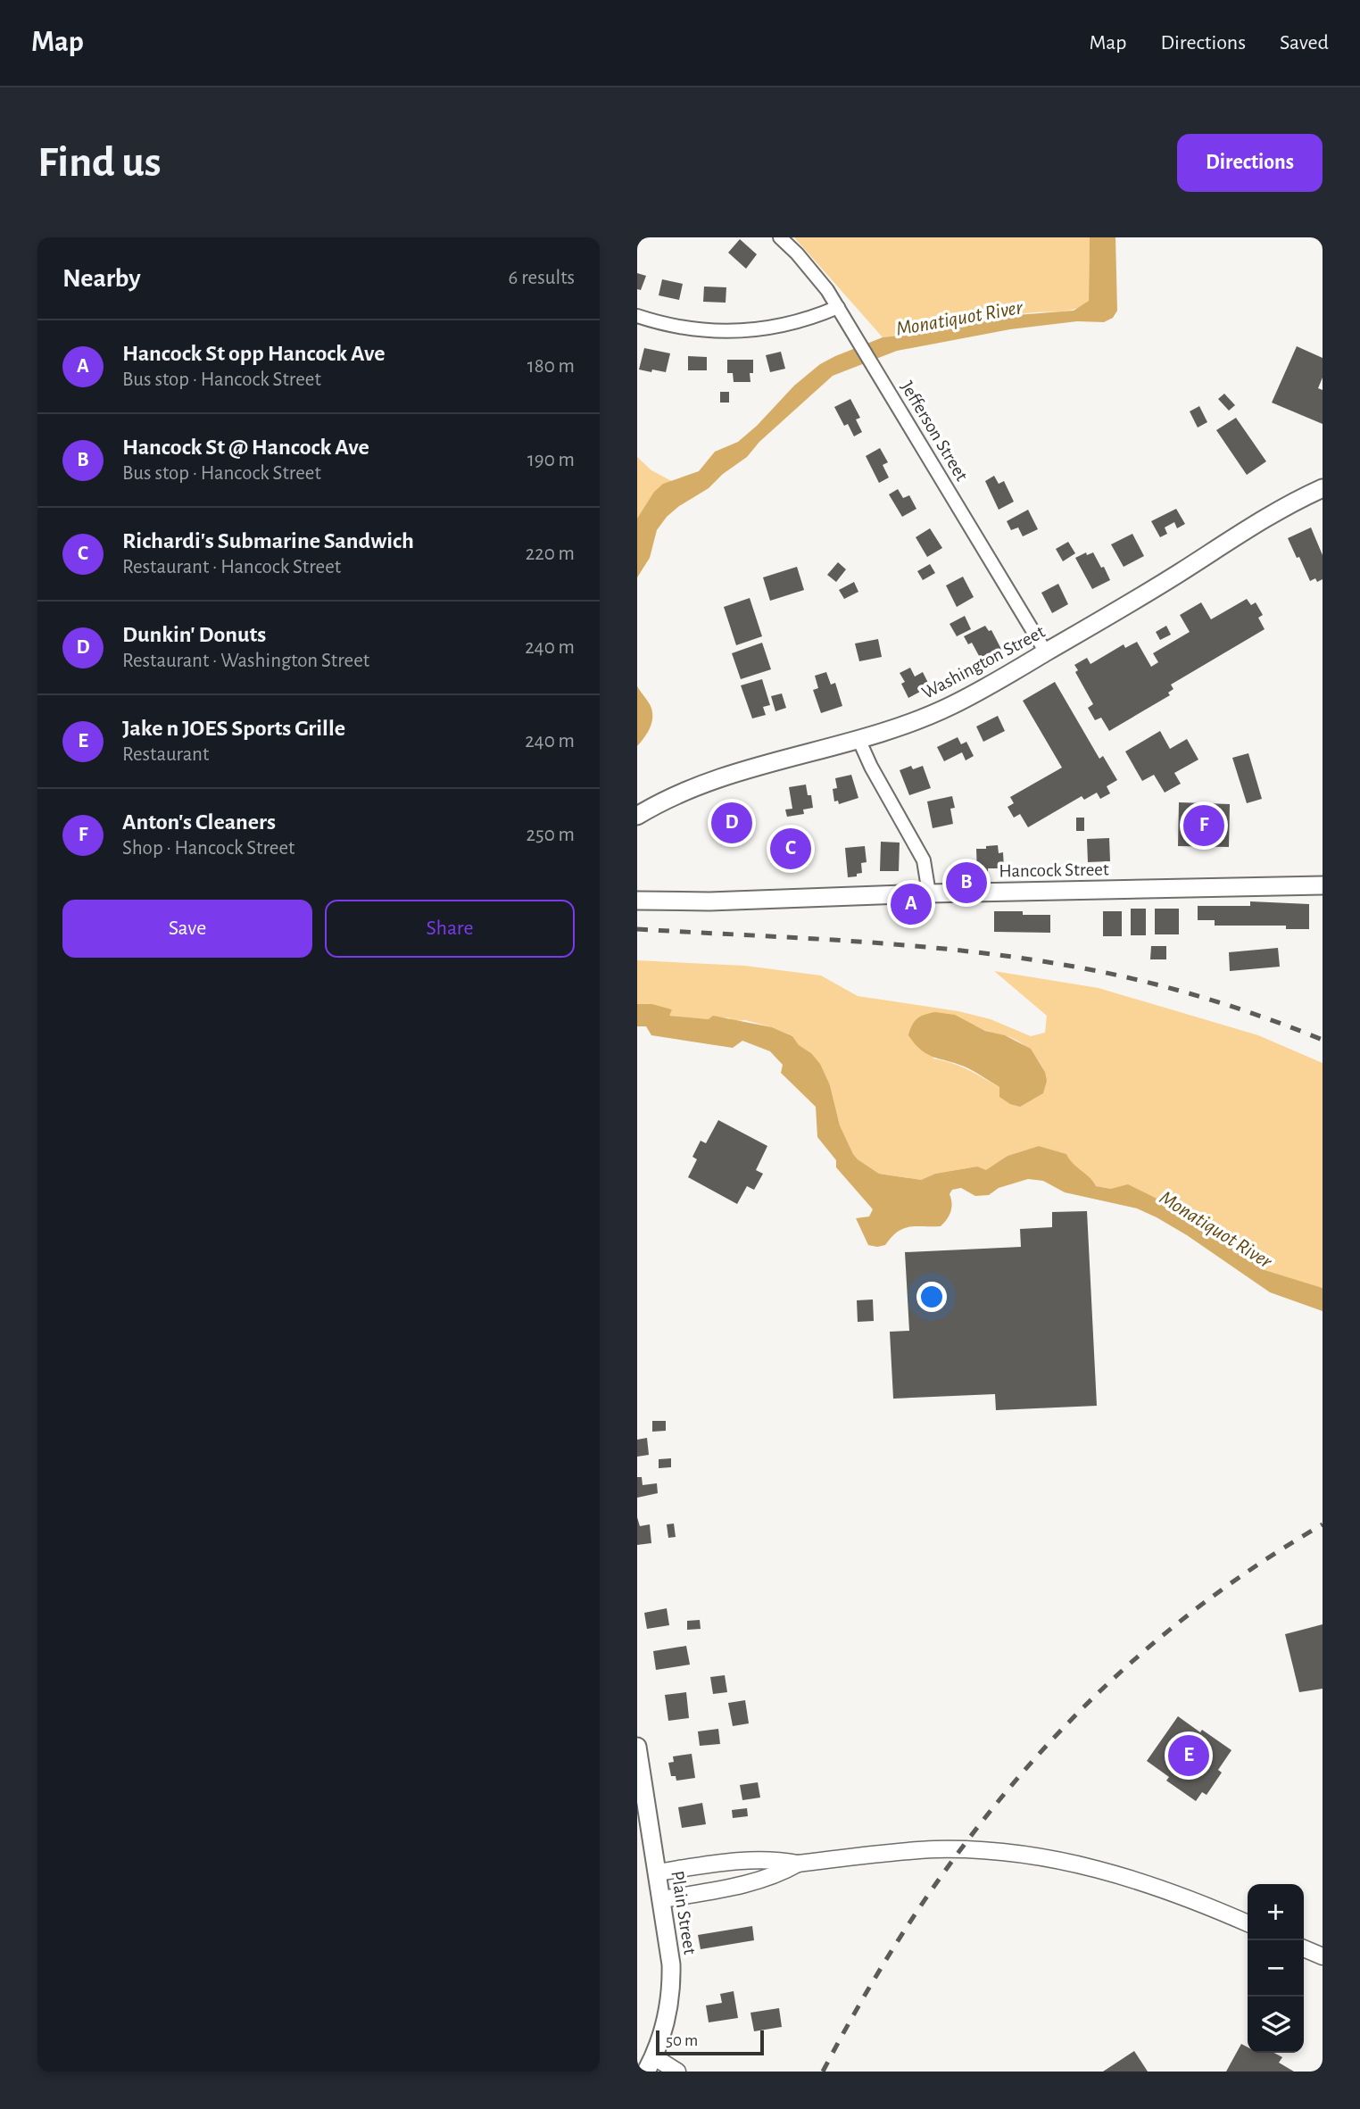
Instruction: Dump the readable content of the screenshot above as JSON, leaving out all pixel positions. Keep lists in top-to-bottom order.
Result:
{
  "streets": {
    "main road": ["Washington Street", "Hancock Street", "Plain Street"],
    "street": ["Jefferson Street"]
  },
  "crossings": [
    ["Jefferson Street", "Washington Street"]
  ],
  "water": ["Monatiquot River"],
  "scale_bar": "50 m",
  "page": {
    "header": "Map",
    "nav": ["Map", "Directions", "Saved"],
    "buttons": [
      "Directions",
      ["Save", "Share"]
    ],
    "title": "Find us",
    "heading": ["Nearby", "6 results"],
    "list": [
      {
        "mark": "A",
        "name": "Hancock St opp Hancock Ave",
        "note": "Bus stop · Hancock Street",
        "value": "180 m"
      },
      {
        "mark": "B",
        "name": "Hancock St @ Hancock Ave",
        "note": "Bus stop · Hancock Street",
        "value": "190 m"
      },
      {
        "mark": "C",
        "name": "Richardi's Submarine Sandwich",
        "note": "Restaurant · Hancock Street",
        "value": "220 m"
      },
      {
        "mark": "D",
        "name": "Dunkin' Donuts",
        "note": "Restaurant · Washington Street",
        "value": "240 m"
      },
      {
        "mark": "E",
        "name": "Jake n JOES Sports Grille",
        "note": "Restaurant",
        "value": "240 m"
      },
      {
        "mark": "F",
        "name": "Anton's Cleaners",
        "note": "Shop · Hancock Street",
        "value": "250 m"
      }
    ],
    "pins": [
      "D",
      "F",
      "C",
      "B",
      "A",
      "E"
    ],
    "map_buttons": ["+", "−"],
    "scale": "50 m"
  }
}
